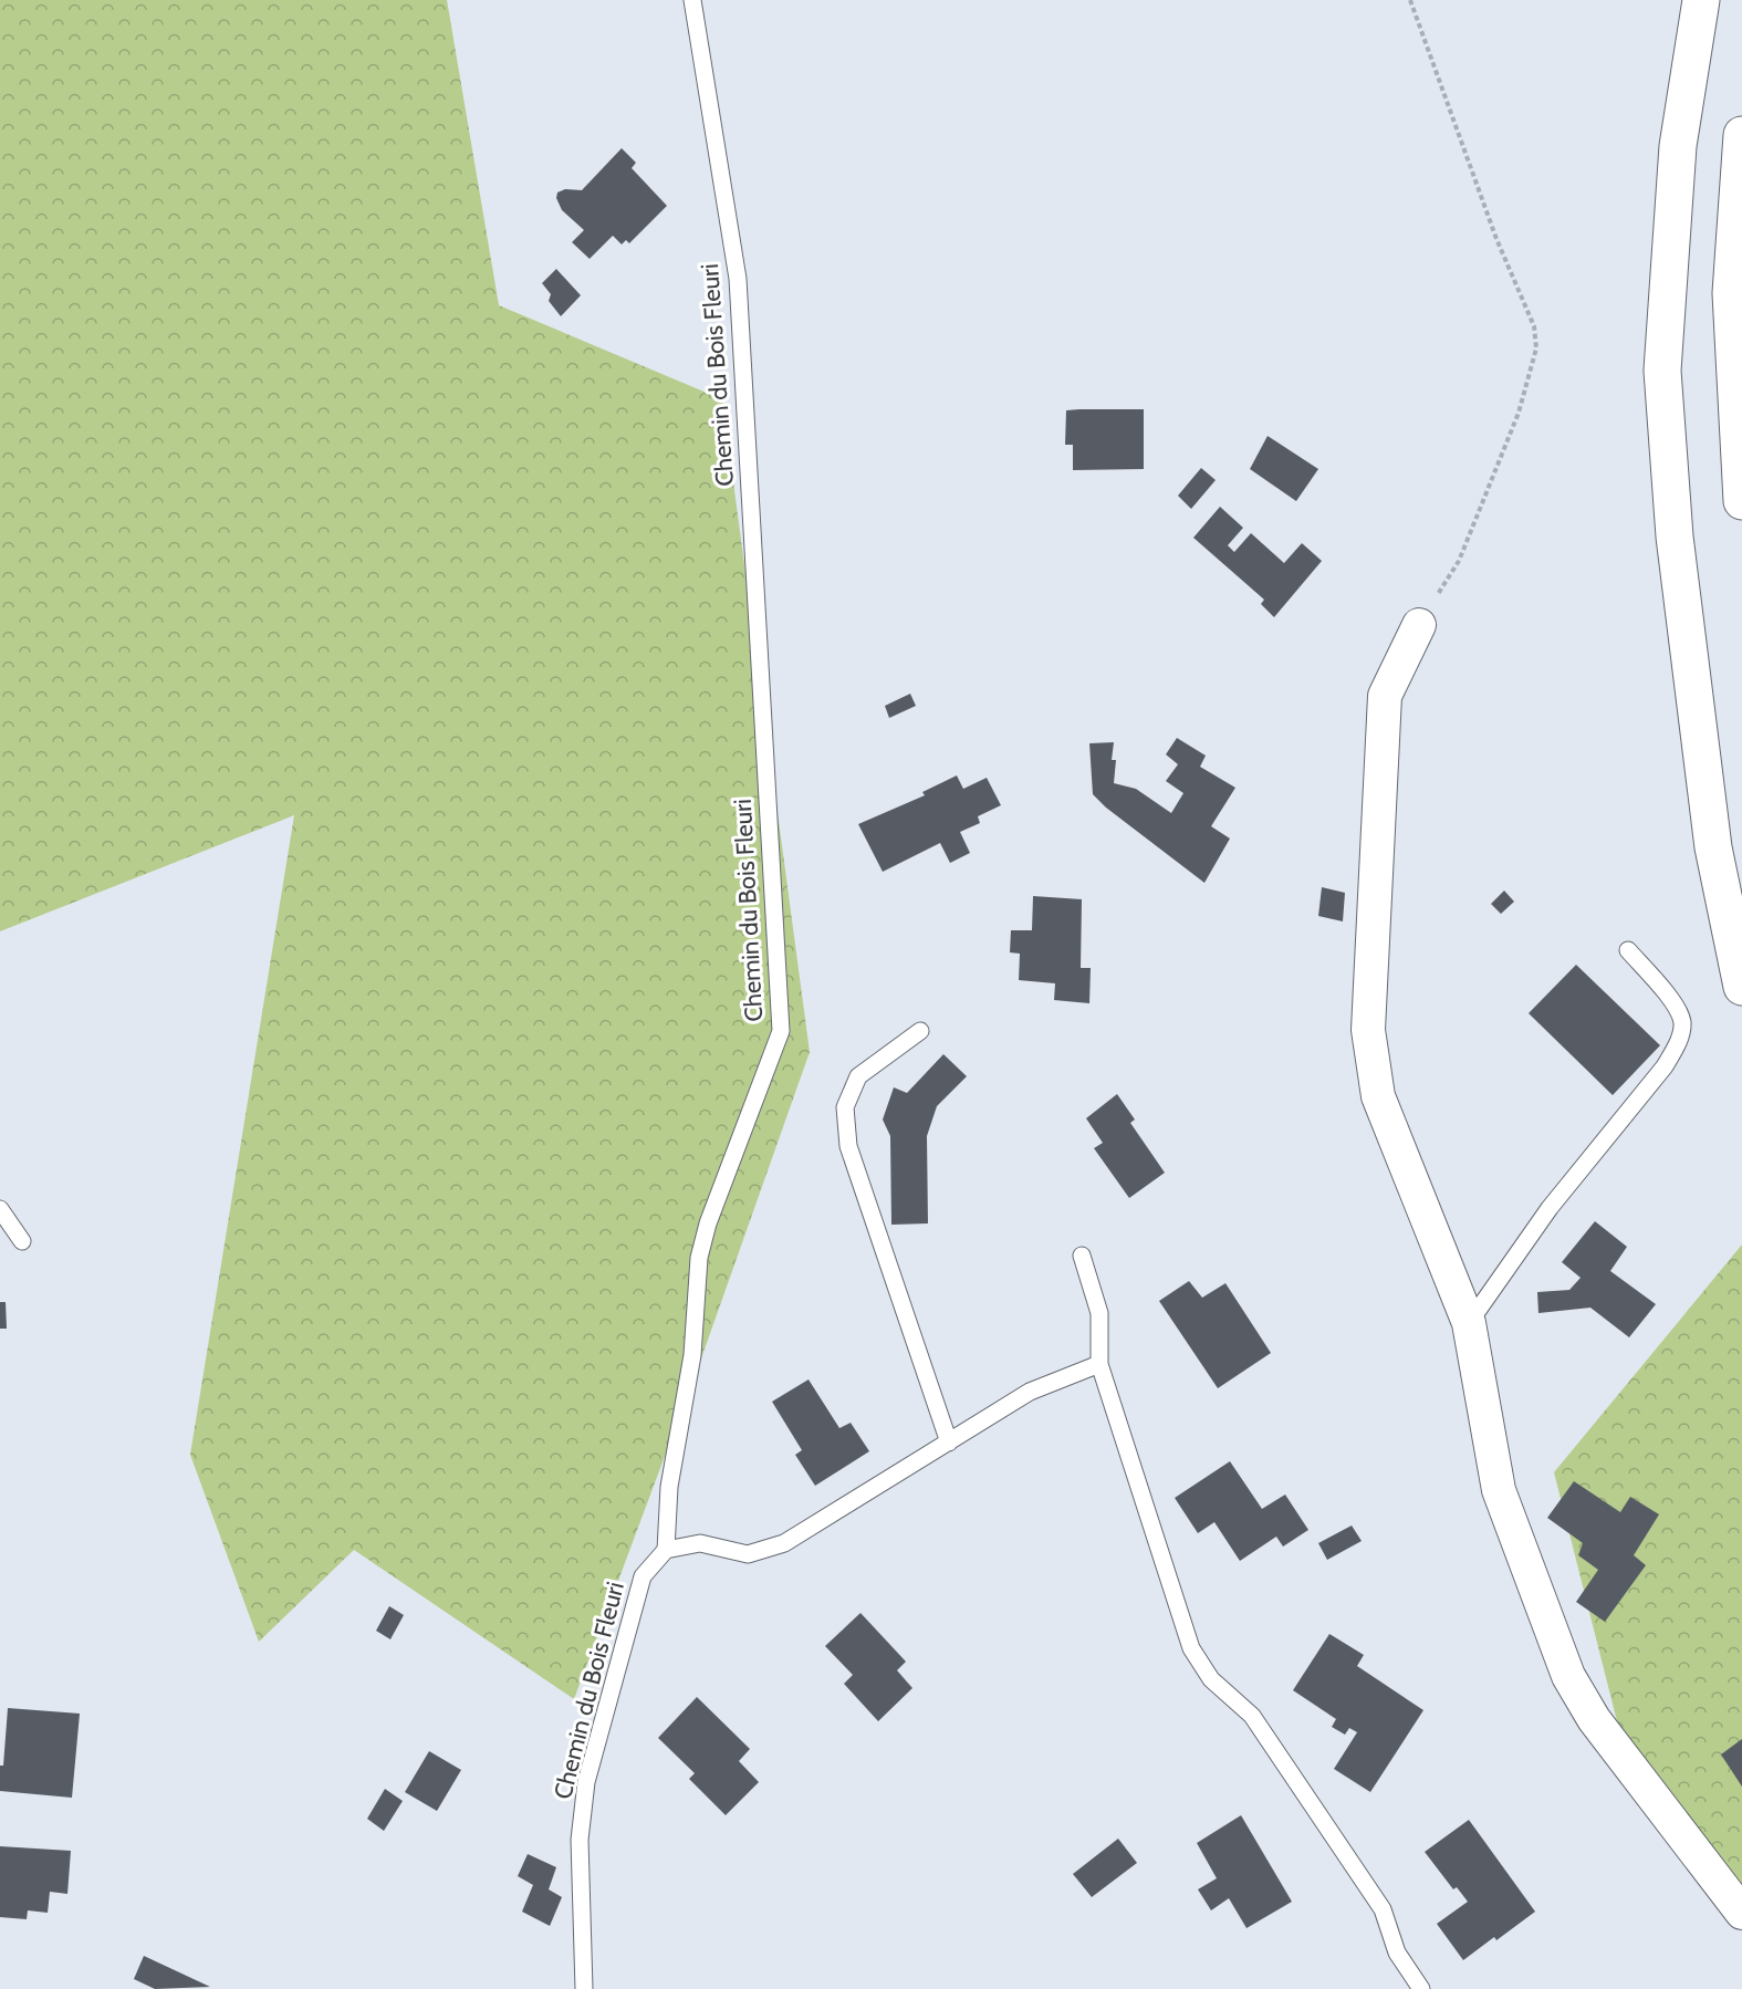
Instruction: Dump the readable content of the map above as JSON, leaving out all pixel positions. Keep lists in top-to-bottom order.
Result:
{
  "streets": {
    "lane": ["Chemin du Bois Fleuri"]
  }
}
